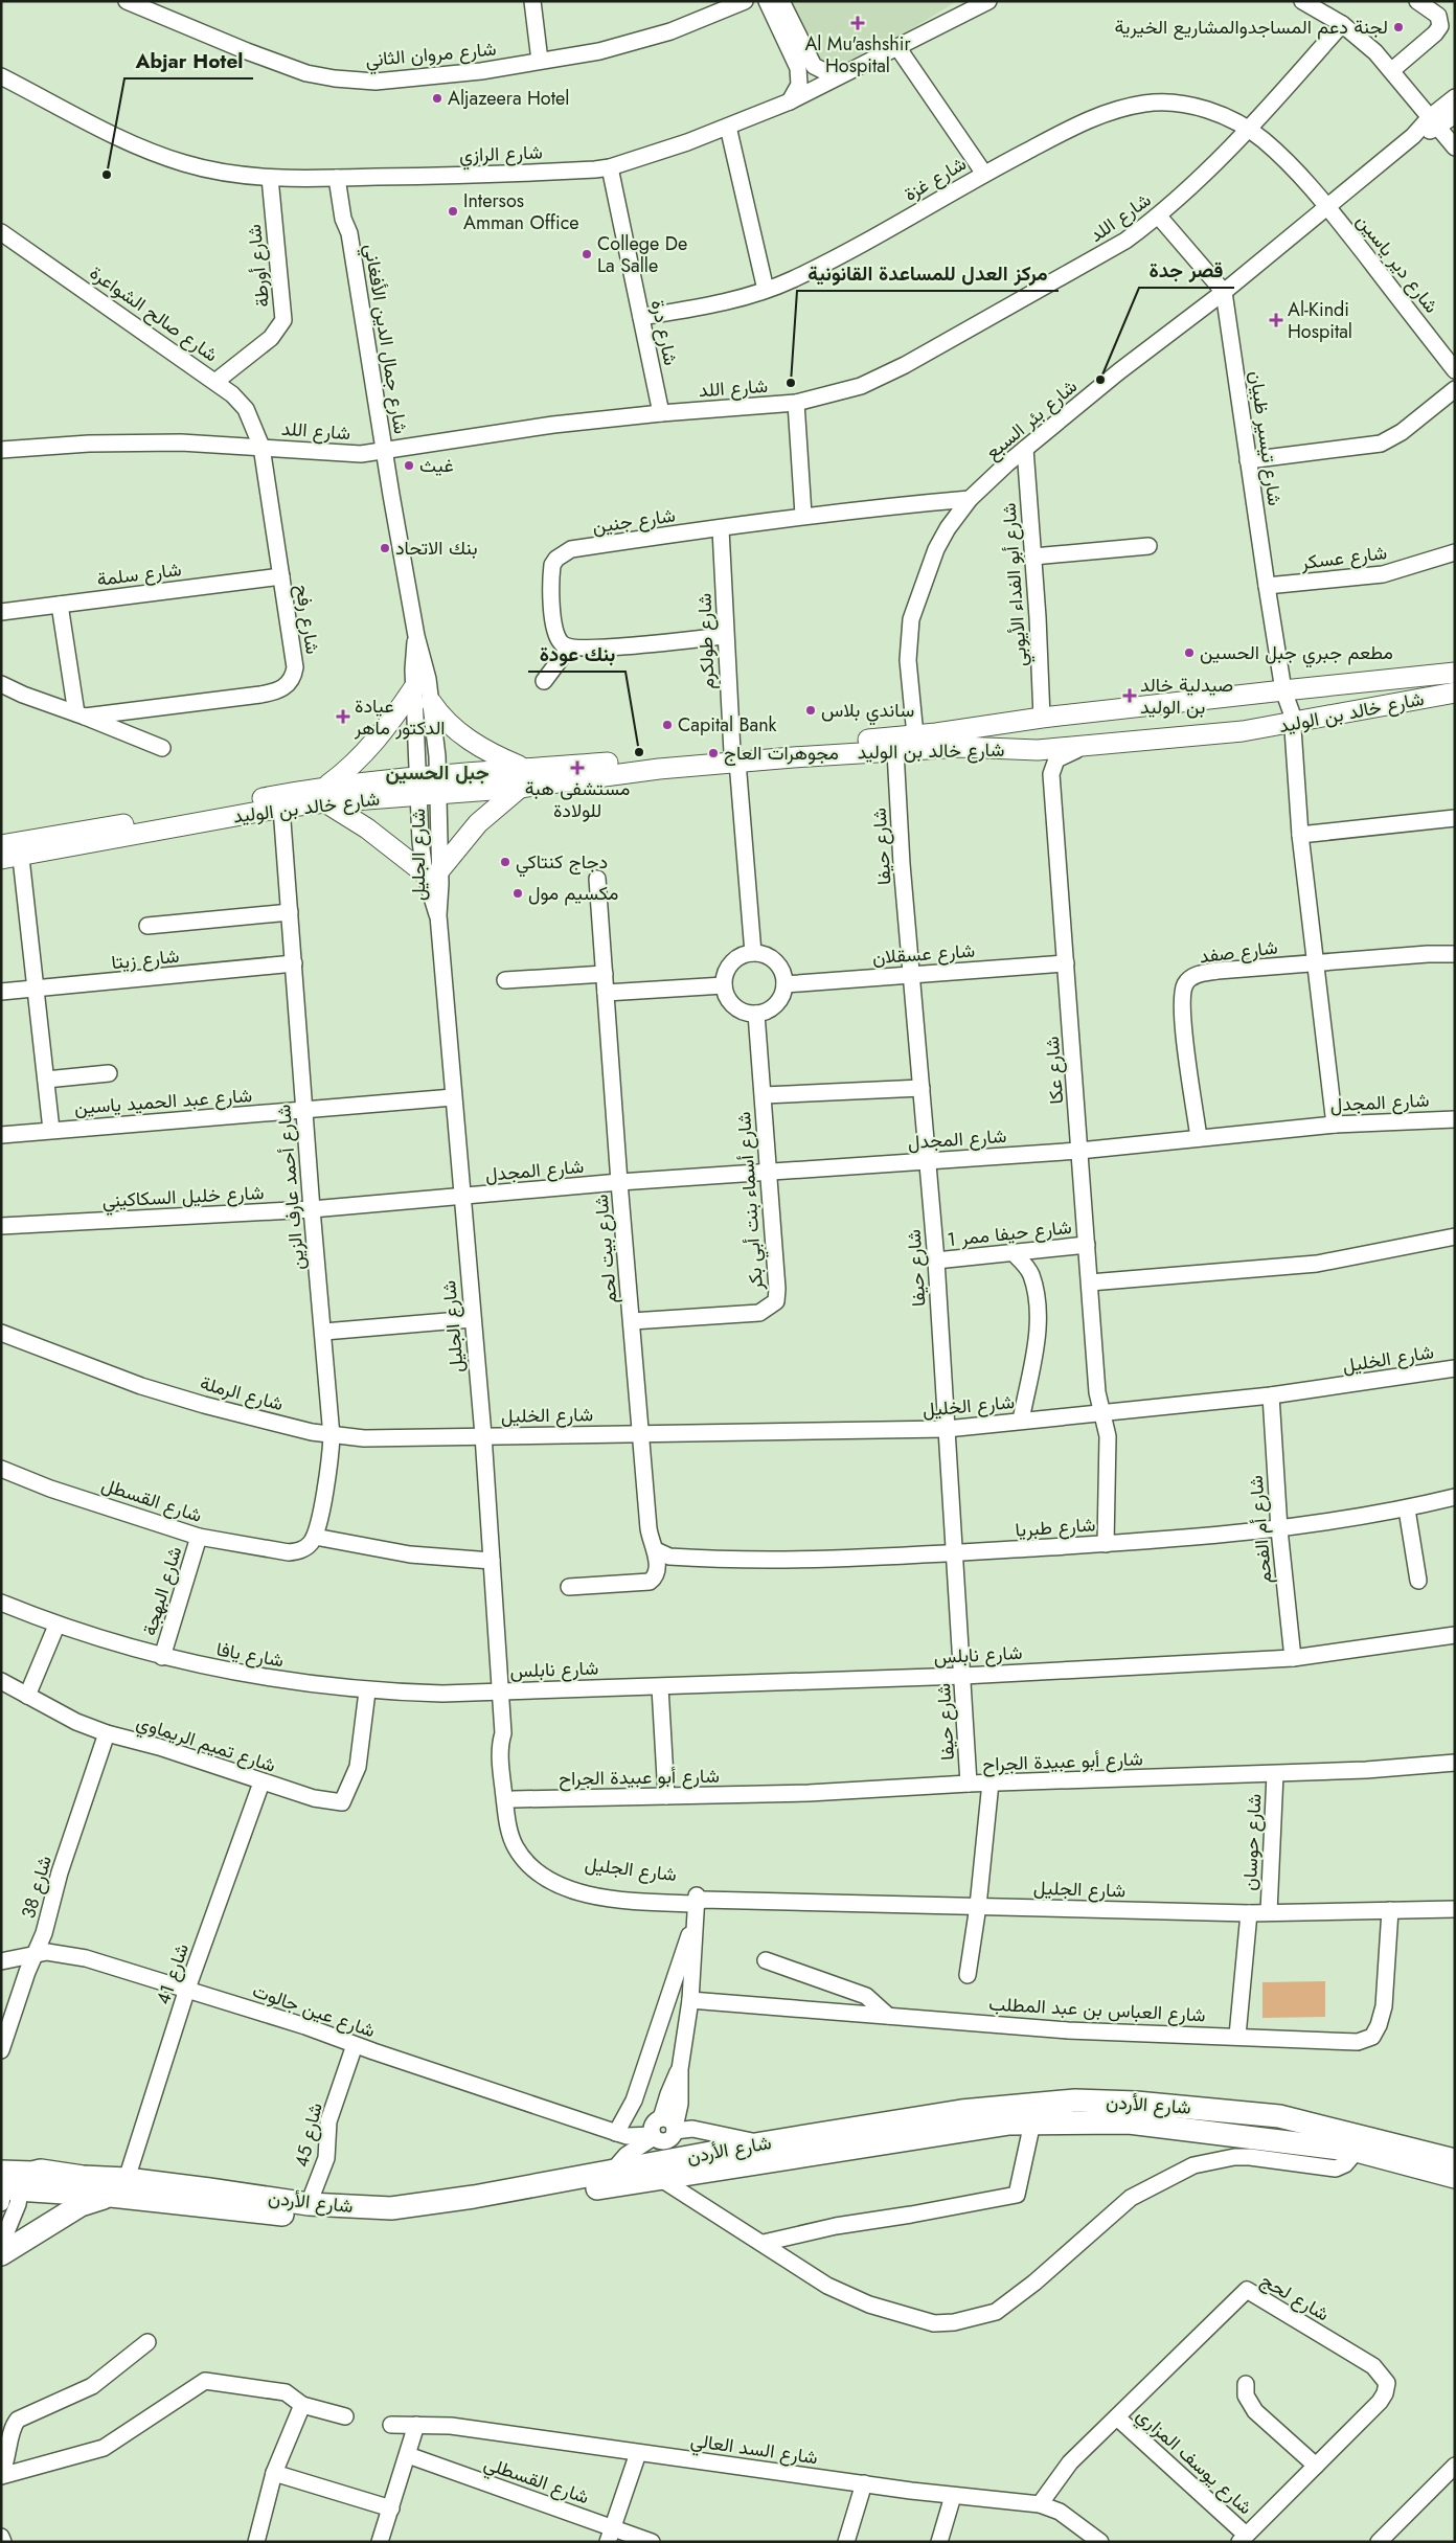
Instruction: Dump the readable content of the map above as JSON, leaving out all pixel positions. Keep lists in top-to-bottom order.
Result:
{
  "streets": {
    "highway": ["شارع الأردن"],
    "main road": ["شارع خالد بن الوليد"],
    "street": [
      "شارع مروان الثاني",
      "شارع الرازي",
      "شارع غزة",
      "شارع اللد",
      "شارع دير ياسين",
      "شارع أورطة",
      "شارع صالح الشواعرة",
      "شارع درة",
      "شارع جمال الدين الأفغاني",
      "شارع بئر السبع",
      "شارع تيسير ظبيان",
      "شارع جنين",
      "شارع عسكر",
      "شارع سلمة",
      "شارع أبو الفداء الأيوبي",
      "شارع رفح",
      "شارع طولكرم",
      "شارع حيفا",
      "شارع الجليل",
      "شارع صفد",
      "شارع عسقلان",
      "شارع زيتا",
      "شارع عكا",
      "شارع عبد الحميد ياسين",
      "شارع المجدل",
      "شارع أحمد عارف الزين",
      "شارع خليل السكاكيني",
      "شارع أسماء بنت أبي بكر",
      "شارع حيفا ممر 1",
      "شارع بيت لحم",
      "شارع الخليل",
      "شارع الرملة",
      "شارع القسطل",
      "شارع طبريا",
      "شارع أم الفحم",
      "شارع البهجة",
      "شارع يافا",
      "شارع نابلس",
      "شارع تميم الريماوي",
      "شارع أبو عبيدة الجراح",
      "شارع حوسان",
      "شارع 38",
      "شارع 41",
      "شارع العباس بن عبد المطلب",
      "شارع عين جالوت",
      "شارع 45",
      "شارع لحج",
      "شارع السد العالي",
      "شارع يوسف المزاري",
      "شارع القسطلي"
    ]
  },
  "crossings": [
    ["شارع الرازي", "شارع أورطة"],
    ["شارع الرازي", "شارع درة"],
    ["شارع الرازي", "شارع جمال الدين الأفغاني"],
    ["شارع غزة", "شارع اللد"],
    ["شارع غزة", "شارع دير ياسين"],
    ["شارع غزة", "شارع درة"],
    ["شارع غزة", "شارع بئر السبع"],
    ["شارع اللد", "شارع صالح الشواعرة"],
    ["شارع اللد", "شارع درة"],
    ["شارع اللد", "شارع جمال الدين الأفغاني"],
    ["شارع اللد", "شارع رفح"],
    ["شارع دير ياسين", "شارع بئر السبع"],
    ["شارع أورطة", "شارع صالح الشواعرة"],
    ["شارع صالح الشواعرة", "شارع رفح"],
    ["شارع جمال الدين الأفغاني", "شارع خالد بن الوليد"],
    ["شارع جمال الدين الأفغاني", "شارع الجليل"],
    ["شارع بئر السبع", "شارع تيسير ظبيان"],
    ["شارع بئر السبع", "شارع جنين"],
    ["شارع بئر السبع", "شارع أبو الفداء الأيوبي"],
    ["شارع بئر السبع", "شارع خالد بن الوليد"],
    ["شارع تيسير ظبيان", "شارع عسكر"],
    ["شارع تيسير ظبيان", "شارع خالد بن الوليد"],
    ["شارع تيسير ظبيان", "شارع صفد"],
    ["شارع تيسير ظبيان", "شارع المجدل"],
    ["شارع جنين", "شارع طولكرم"],
    ["شارع سلمة", "شارع رفح"],
    ["شارع أبو الفداء الأيوبي", "شارع خالد بن الوليد"],
    ["شارع طولكرم", "شارع خالد بن الوليد"],
    ["شارع خالد بن الوليد", "شارع حيفا"],
    ["شارع خالد بن الوليد", "شارع الجليل"],
    ["شارع خالد بن الوليد", "شارع عكا"],
    ["شارع خالد بن الوليد", "شارع أحمد عارف الزين"],
    ["شارع حيفا", "شارع عسقلان"],
    ["شارع حيفا", "شارع المجدل"],
    ["شارع حيفا", "شارع حيفا ممر 1"],
    ["شارع حيفا", "شارع الخليل"],
    ["شارع حيفا", "شارع طبريا"],
    ["شارع حيفا", "شارع نابلس"],
    ["شارع حيفا", "شارع أبو عبيدة الجراح"],
    ["شارع الجليل", "شارع عبد الحميد ياسين"],
    ["شارع الجليل", "شارع المجدل"],
    ["شارع الجليل", "شارع خليل السكاكيني"],
    ["شارع الجليل", "شارع الخليل"],
    ["شارع الجليل", "شارع الرملة"],
    ["شارع الجليل", "شارع يافا"],
    ["شارع الجليل", "شارع نابلس"],
    ["شارع الجليل", "شارع أبو عبيدة الجراح"],
    ["شارع الجليل", "شارع حوسان"],
    ["شارع الجليل", "شارع العباس بن عبد المطلب"],
    ["شارع صفد", "شارع المجدل"],
    ["شارع عسقلان", "شارع عكا"],
    ["شارع عسقلان", "شارع أسماء بنت أبي بكر"],
    ["شارع زيتا", "شارع أحمد عارف الزين"],
    ["شارع عكا", "شارع المجدل"],
    ["شارع عكا", "شارع حيفا ممر 1"],
    ["شارع عكا", "شارع الخليل"],
    ["شارع عكا", "شارع طبريا"],
    ["شارع عبد الحميد ياسين", "شارع أحمد عارف الزين"],
    ["شارع المجدل", "شارع خليل السكاكيني"],
    ["شارع المجدل", "شارع أسماء بنت أبي بكر"],
    ["شارع المجدل", "شارع بيت لحم"],
    ["شارع أحمد عارف الزين", "شارع خليل السكاكيني"],
    ["شارع أحمد عارف الزين", "شارع الرملة"],
    ["شارع أحمد عارف الزين", "شارع القسطل"],
    ["شارع أسماء بنت أبي بكر", "شارع بيت لحم"],
    ["شارع بيت لحم", "شارع الخليل"],
    ["شارع بيت لحم", "شارع طبريا"],
    ["شارع الخليل", "شارع الرملة"],
    ["شارع الخليل", "شارع أم الفحم"],
    ["شارع القسطل", "شارع البهجة"],
    ["شارع طبريا", "شارع أم الفحم"],
    ["شارع أم الفحم", "شارع نابلس"],
    ["شارع البهجة", "شارع يافا"],
    ["شارع يافا", "شارع نابلس"],
    ["شارع يافا", "شارع تميم الريماوي"],
    ["شارع تميم الريماوي", "شارع 38"],
    ["شارع تميم الريماوي", "شارع 41"],
    ["شارع أبو عبيدة الجراح", "شارع حوسان"],
    ["شارع 38", "شارع عين جالوت"],
    ["شارع 41", "شارع عين جالوت"],
    ["شارع 41", "شارع الأردن"],
    ["شارع عين جالوت", "شارع الأردن"],
    ["شارع عين جالوت", "شارع 45"],
    ["شارع الأردن", "شارع 45"],
    ["شارع لحج", "شارع السد العالي"],
    ["شارع لحج", "شارع يوسف المزاري"]
  ],
  "districts": ["جبل الحسين"],
  "places": {
    "health": [
      "Al Mu'ashshir Hospital",
      "Al-Kindi Hospital",
      "صيدلية خالد بن الوليد",
      "عيادة الدكتور ماهر",
      "مستشفى هبة للولادة"
    ],
    "other": [
      "لجنة دعم المساجدوالمشاريع الخيرية",
      "Aljazeera Hotel",
      "Abjar Hotel",
      "Intersos Amman Office",
      "College De La Salle",
      "قصر جدة",
      "مركز العدل للمساعدة القانونية",
      "غيث",
      "بنك الاتحاد",
      "مطعم جبري جبل الحسين",
      "ساندي بلاس",
      "Capital Bank",
      "بنك عودة",
      "مجوهرات العاج",
      "دجاج كنتاكي",
      "مكسيم مول"
    ]
  }
}
